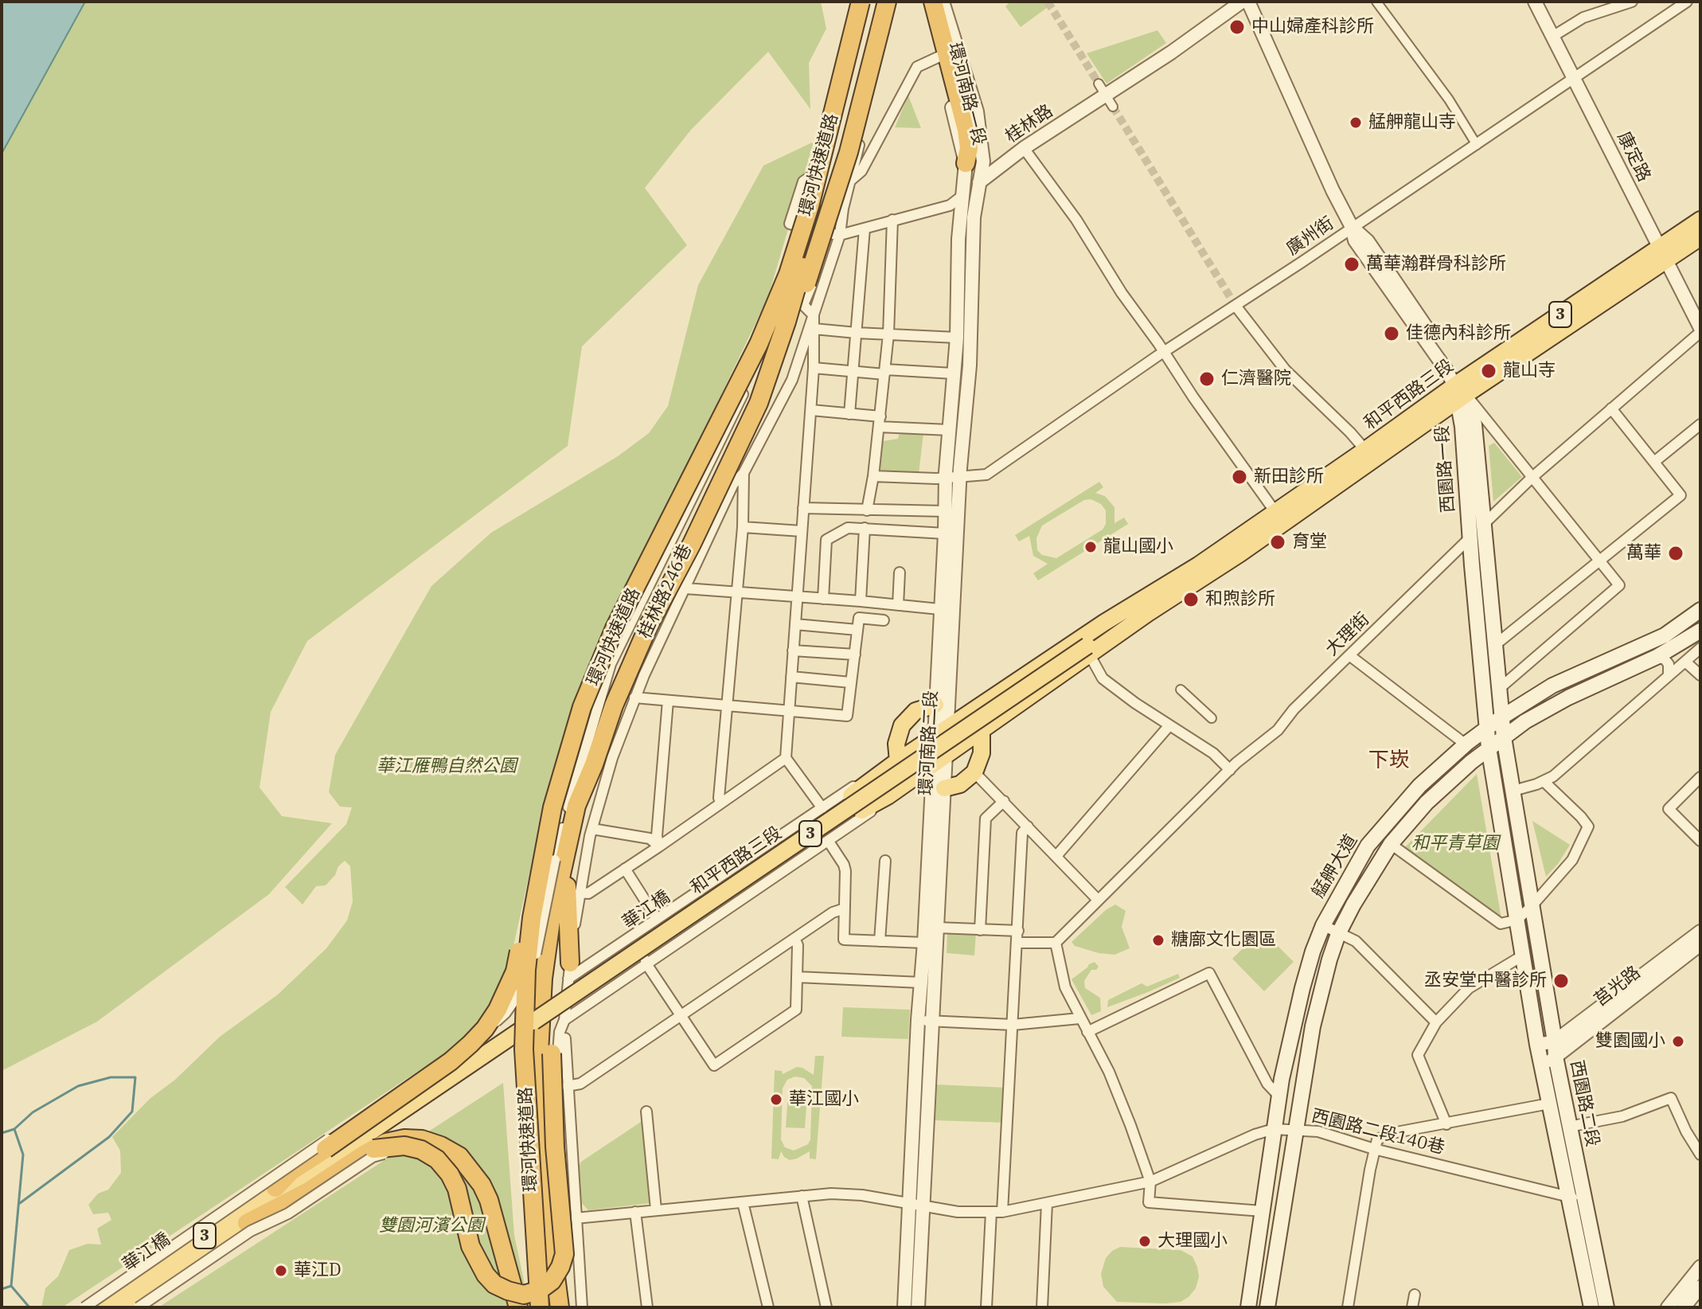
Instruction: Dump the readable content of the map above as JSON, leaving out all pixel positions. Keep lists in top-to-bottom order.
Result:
{
  "streets": {
    "highway": ["環河快速道路"],
    "main road": [
      "3",
      "和平西路三段",
      "西園路一段",
      "艋舺大道",
      "華江橋",
      "西園路二段"
    ],
    "street": [
      "環河南路一段",
      "桂林路",
      "康定路",
      "廣州街",
      "桂林路246巷",
      "大理街",
      "環河南路二段",
      "莒光路",
      "西園路二段140巷"
    ]
  },
  "crossings": [
    ["環河南路一段", "桂林路"],
    ["環河南路一段", "環河南路二段"],
    ["桂林路", "環河快速道路"],
    ["桂林路", "桂林路246巷"],
    ["桂林路", "環河南路二段"],
    ["康定路", "廣州街"],
    ["康定路", "和平西路三段"],
    ["康定路", "大理街"],
    ["廣州街", "西園路一段"],
    ["廣州街", "環河南路二段"],
    ["和平西路三段", "西園路一段"],
    ["和平西路三段", "環河南路二段"],
    ["和平西路三段", "華江橋"],
    ["西園路一段", "大理街"],
    ["西園路一段", "艋舺大道"],
    ["西園路一段", "西園路二段"],
    ["環河南路二段", "西園路二段140巷"],
    ["艋舺大道", "西園路二段"],
    ["艋舺大道", "西園路二段140巷"],
    ["莒光路", "西園路二段"],
    ["西園路二段", "西園路二段140巷"]
  ],
  "districts": ["下崁"],
  "parks": ["華江雁鴨自然公園", "和平青草園", "雙園河濱公園"],
  "places": [
    "中山婦產科診所",
    "艋舺龍山寺",
    "萬華瀚群骨科診所",
    "佳德內科診所",
    "龍山寺",
    "仁濟醫院",
    "新田診所",
    "育堂",
    "龍山國小",
    "萬華",
    "和煦診所",
    "糖廍文化園區",
    "丞安堂中醫診所",
    "雙園國小",
    "華江國小",
    "大理國小",
    "華江D"
  ]
}
